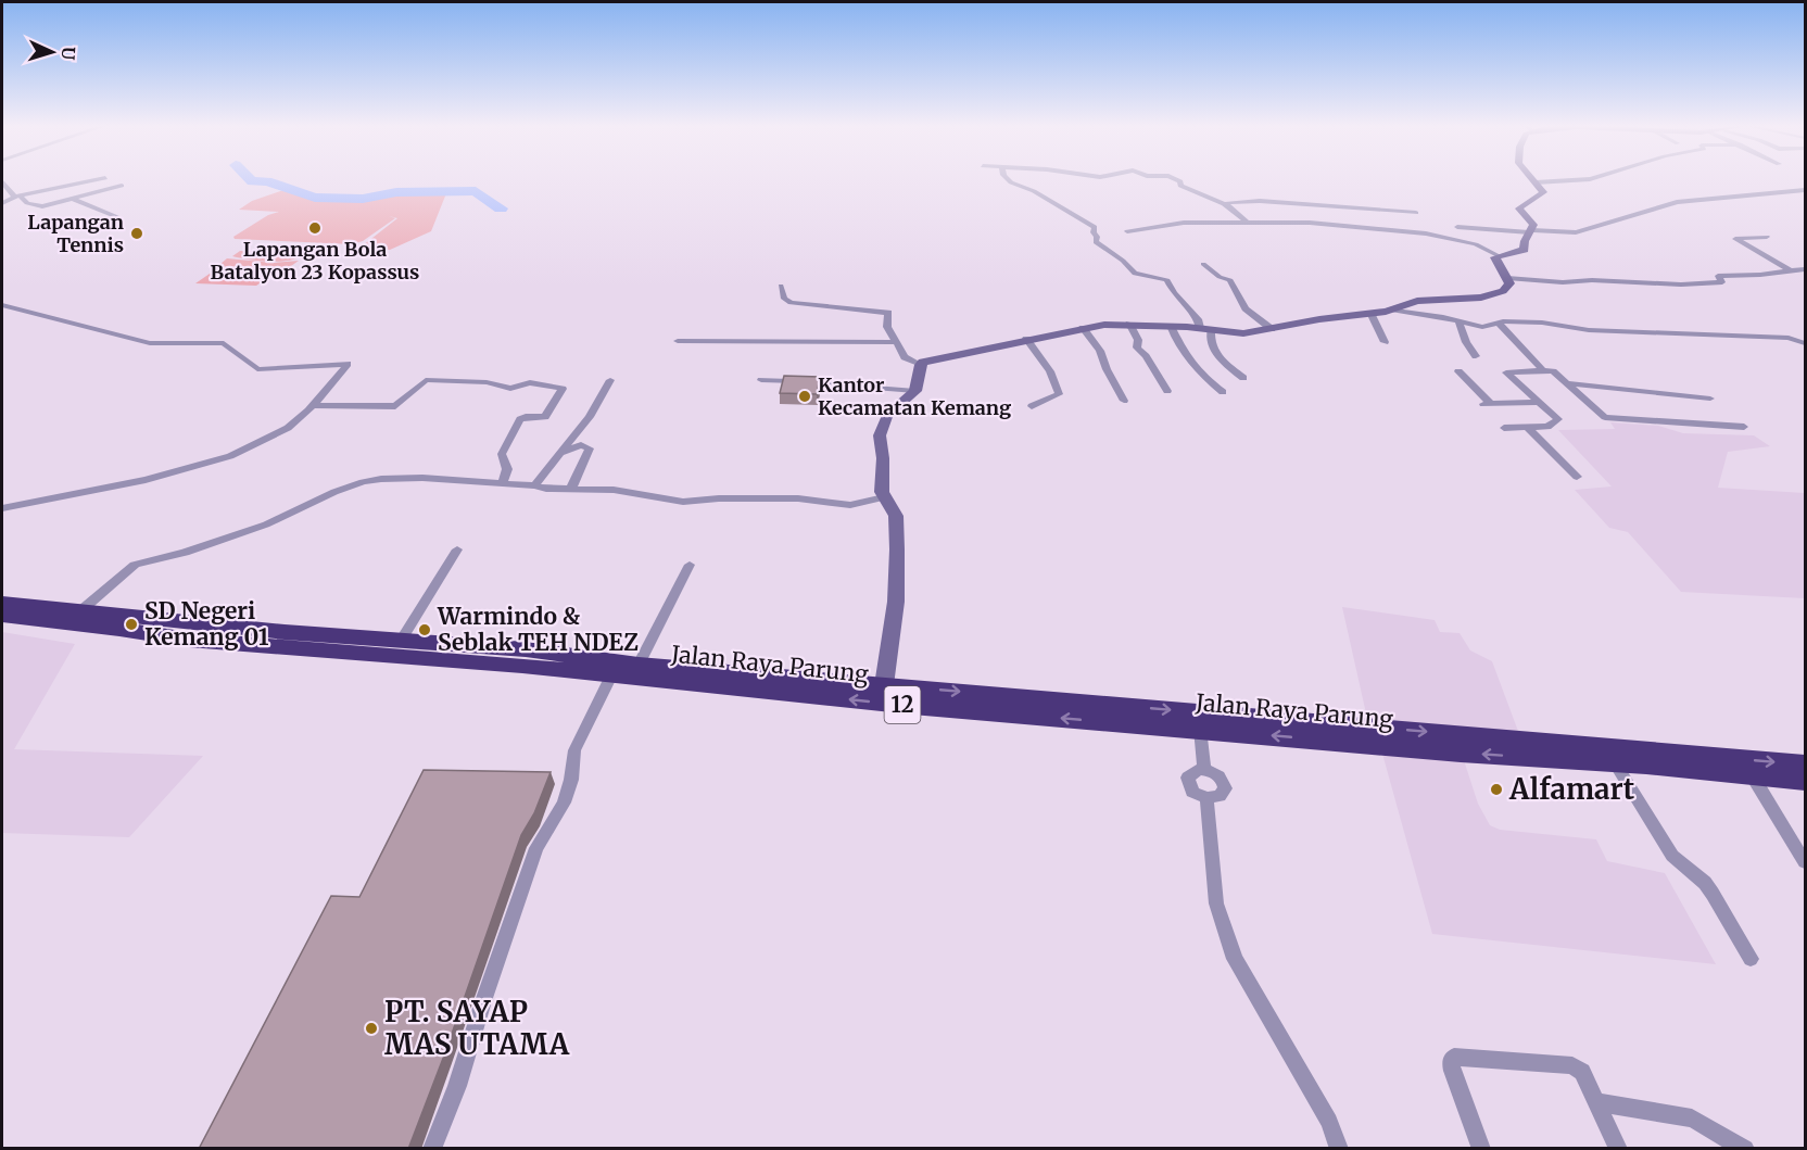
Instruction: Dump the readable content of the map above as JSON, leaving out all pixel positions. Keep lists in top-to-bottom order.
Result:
{
  "streets": {
    "highway": ["Jalan Raya Parung", "12"]
  },
  "places": [
    "Lapangan Bola Batalyon 23 Kopassus",
    "Lapangan Tennis",
    "Kantor Kecamatan Kemang",
    "SD Negeri Kemang 01",
    "Warmindo & Seblak TEH NDEZ",
    "Alfamart",
    "PT. SAYAP MAS UTAMA"
  ],
  "north": "right"
}
